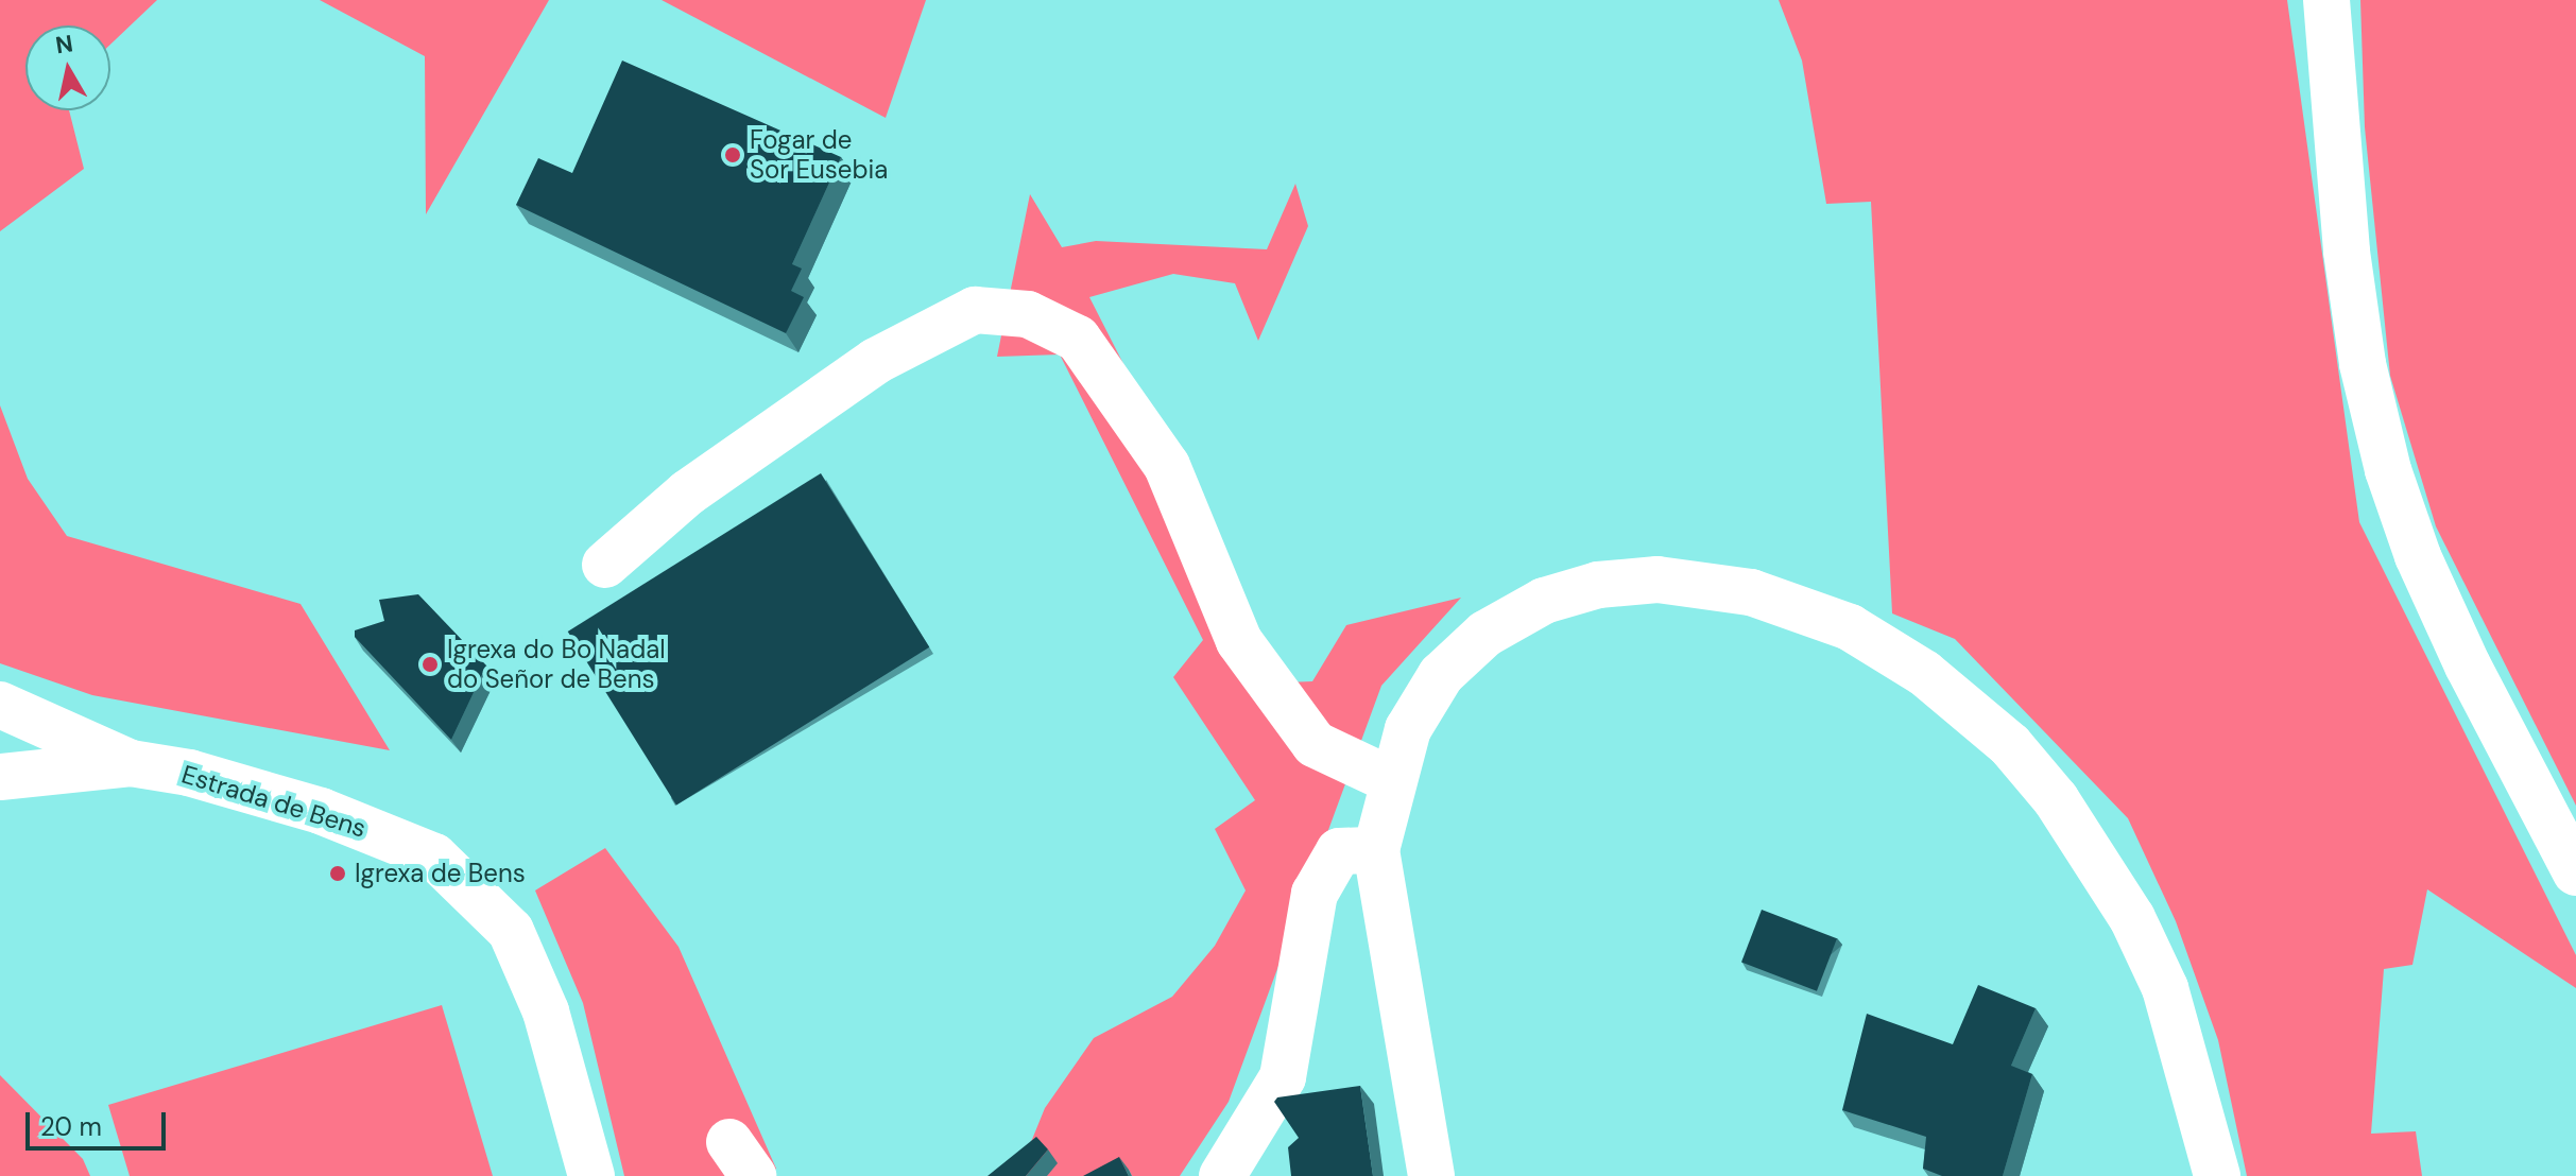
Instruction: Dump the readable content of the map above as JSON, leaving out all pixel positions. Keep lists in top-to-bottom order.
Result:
{
  "streets": {
    "street": ["Estrada de Bens"]
  },
  "places": ["Fogar de Sor Eusebia", "Igrexa do Bo Nadal do Señor de Bens", "Igrexa de Bens"],
  "scale_bar": "20 m",
  "north": "top"
}
